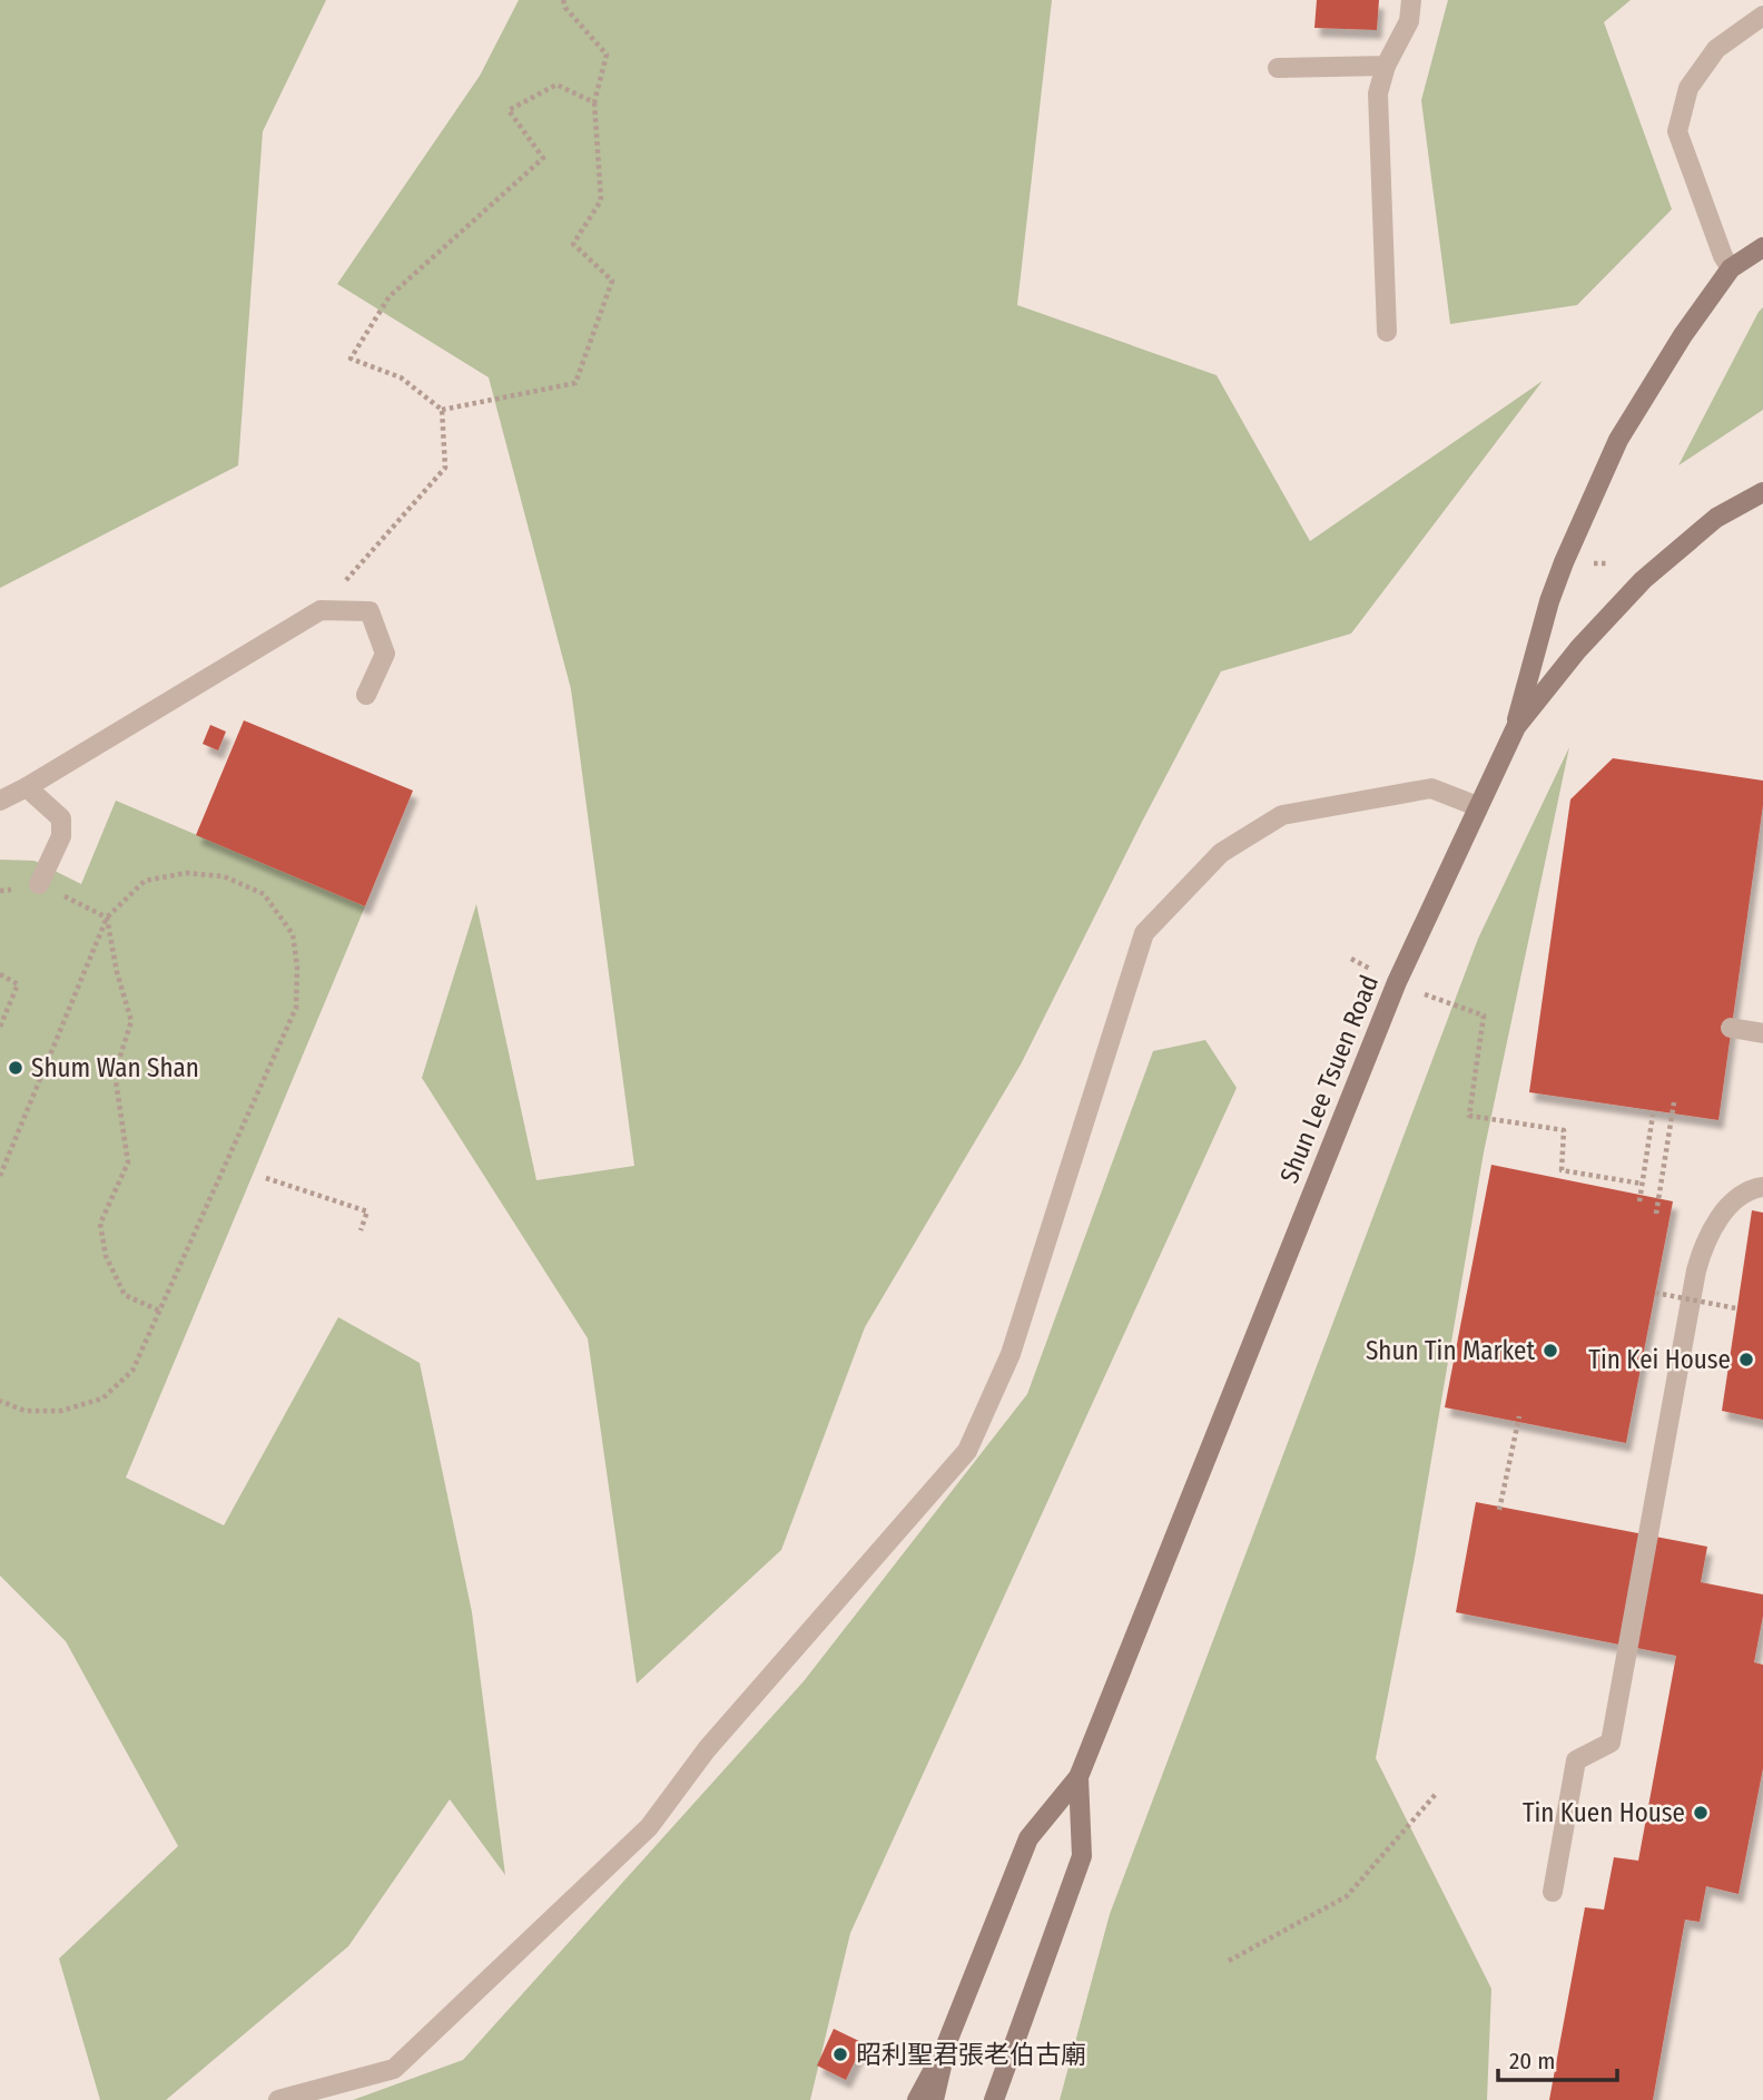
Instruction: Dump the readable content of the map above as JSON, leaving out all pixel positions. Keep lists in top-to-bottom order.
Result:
{
  "streets": {
    "main road": ["Shun Lee Tsuen Road"]
  },
  "places": [
    "Shum Wan Shan",
    "Shun Tin Market",
    "Tin Kei House",
    "Tin Kuen House",
    "昭利聖君張老伯古廟"
  ],
  "scale_bar": "20 m"
}
